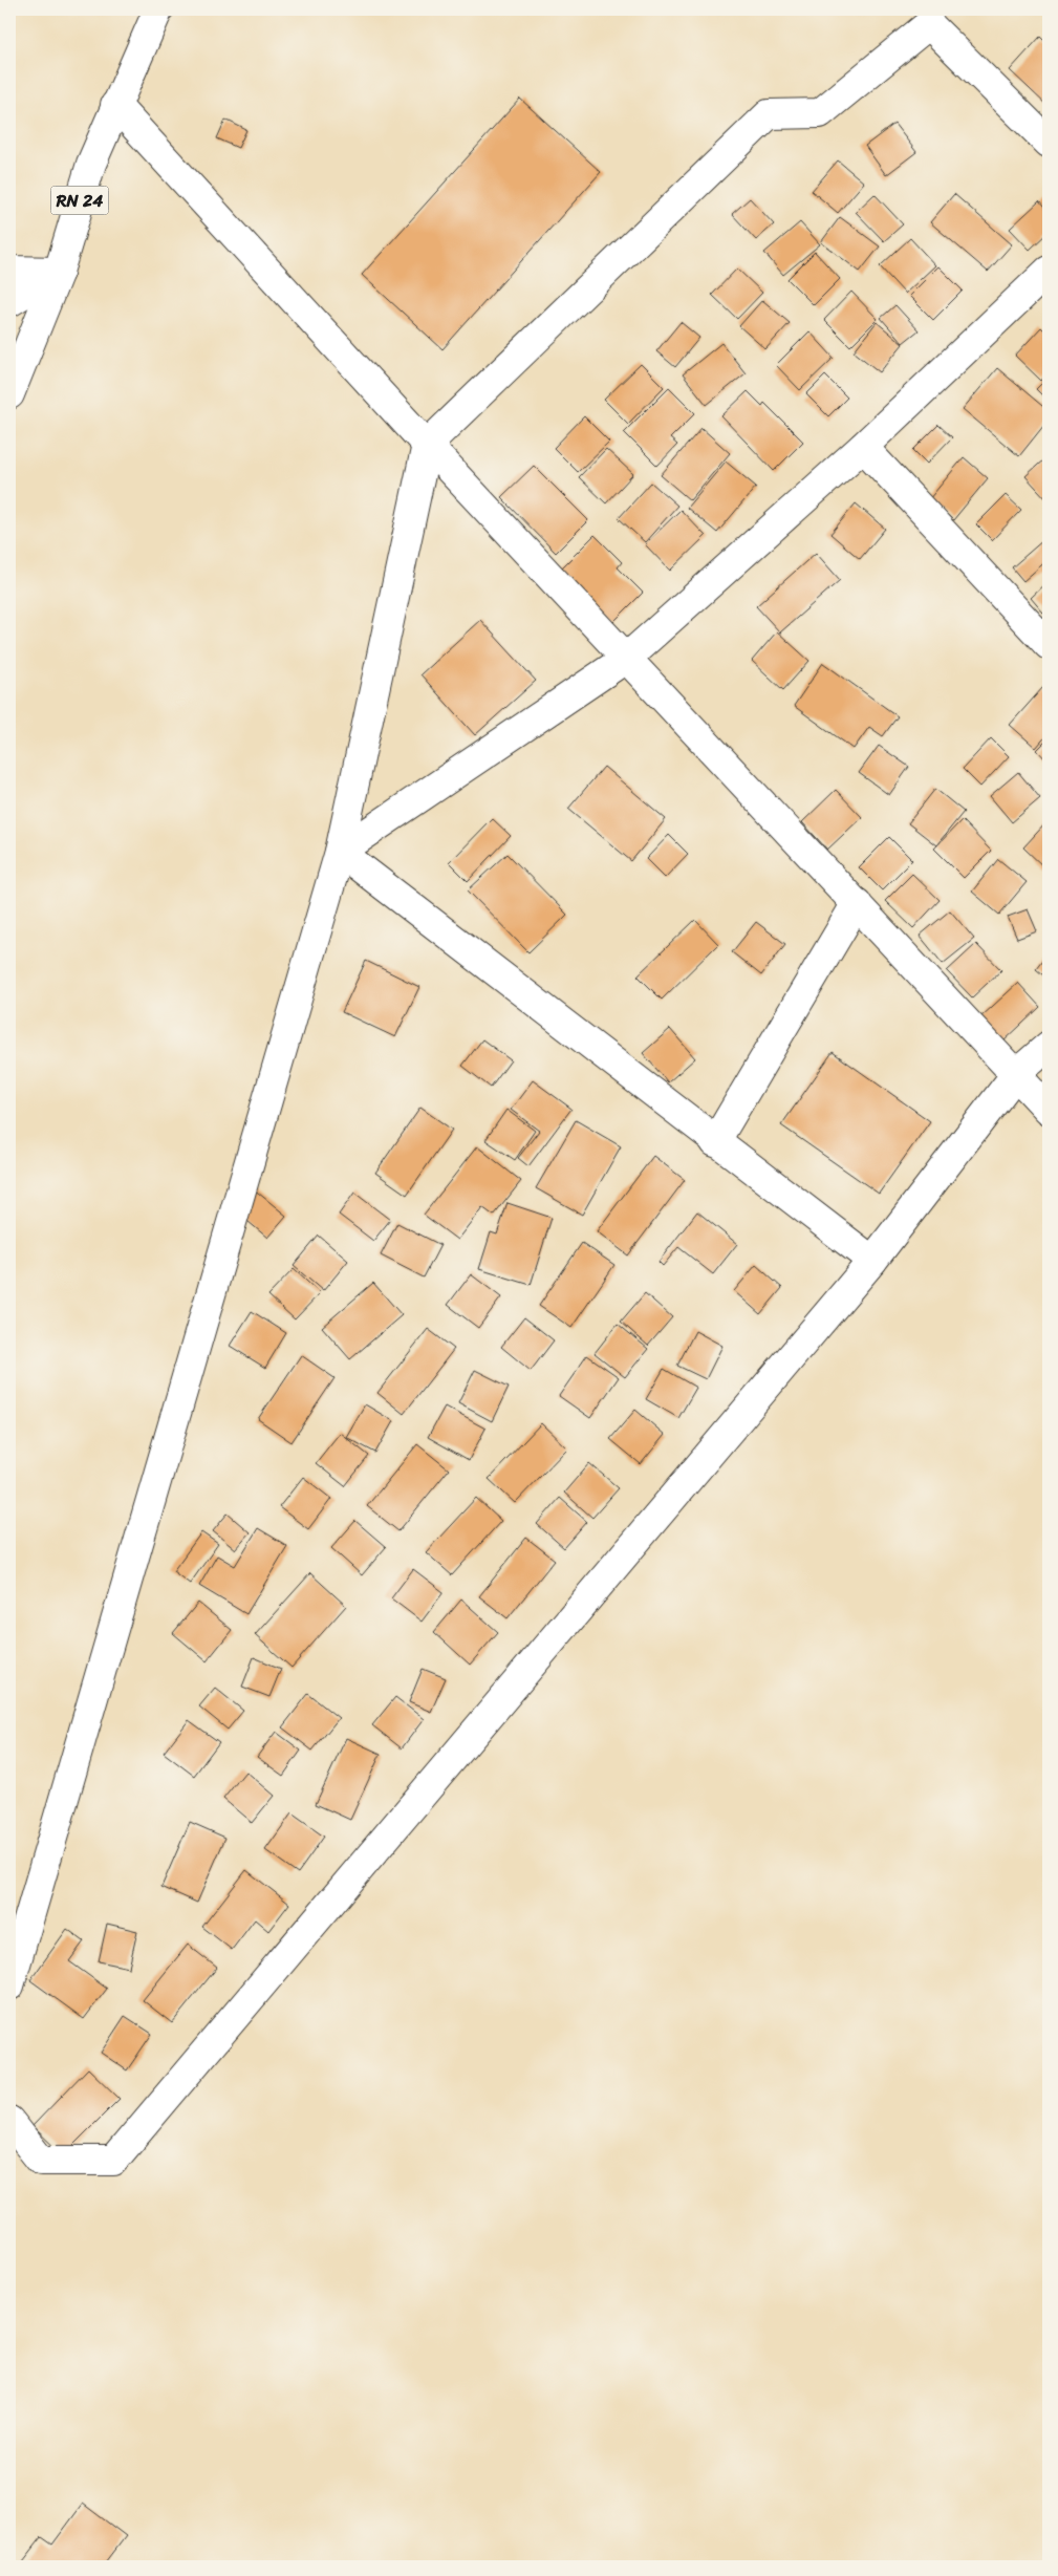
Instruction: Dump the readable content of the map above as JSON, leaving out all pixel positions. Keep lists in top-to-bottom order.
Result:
{
  "streets": {
    "street": ["RN 24"]
  }
}
